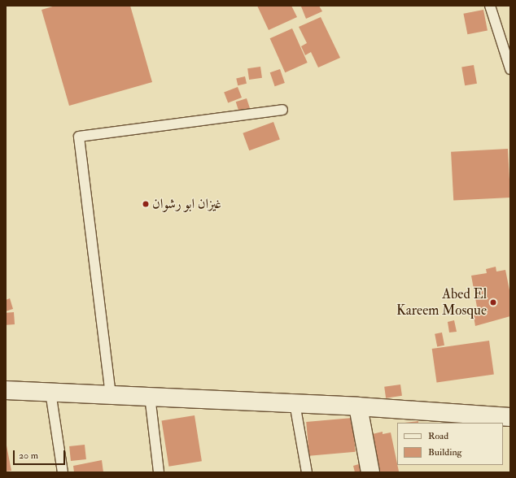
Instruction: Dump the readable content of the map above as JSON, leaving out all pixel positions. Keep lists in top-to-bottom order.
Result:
{
  "places": ["غيزان ابو رشوان", "Abed El Kareem Mosque"],
  "legend": ["Road", "Building"],
  "scale_bar": "20 m"
}
